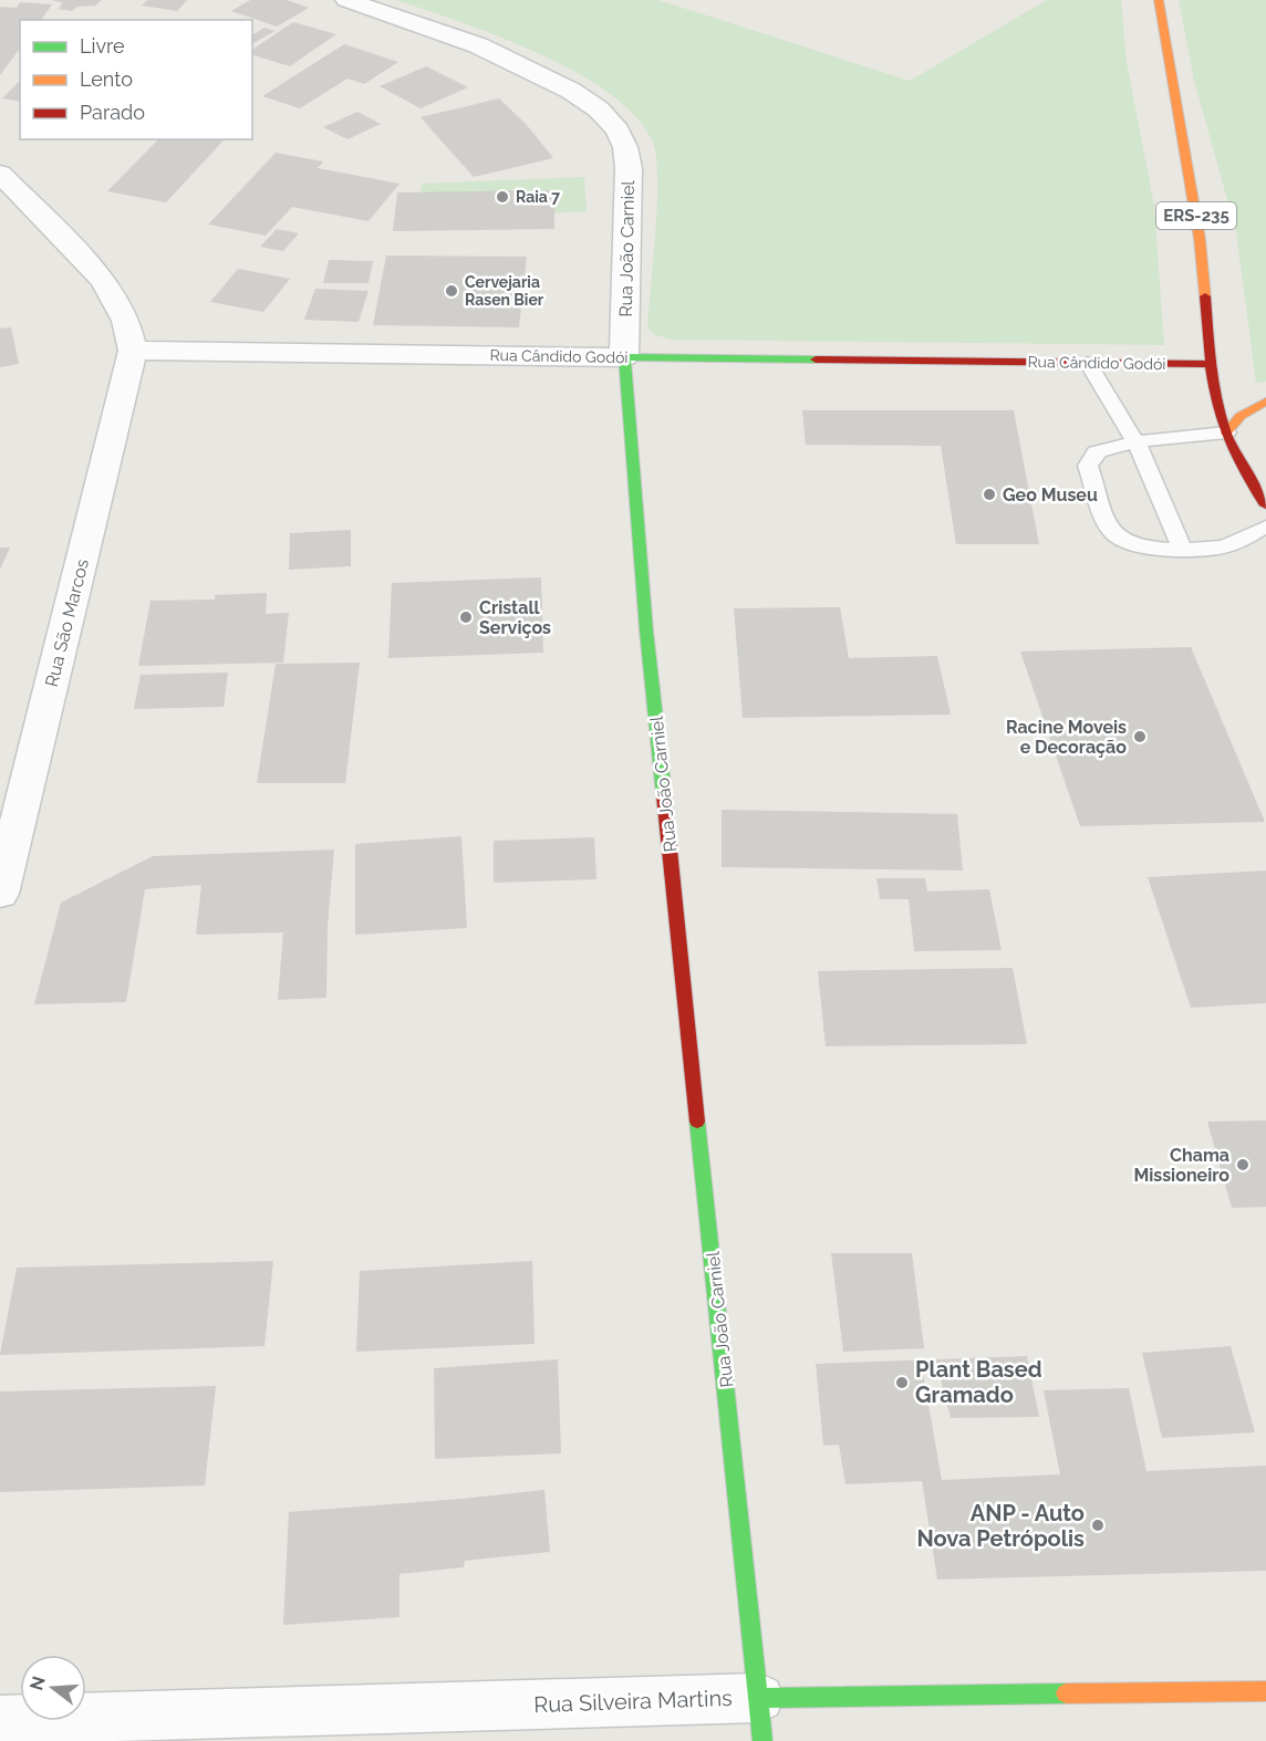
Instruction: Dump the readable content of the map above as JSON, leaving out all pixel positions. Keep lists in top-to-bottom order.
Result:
{
  "streets": {
    "street": [
      "ERS-235",
      "Rua João Carniel",
      "Rua Cândido Godói",
      "Rua São Marcos",
      "Rua Silveira Martins"
    ]
  },
  "crossings": [
    ["ERS-235", "Rua Cândido Godói"],
    ["Rua João Carniel", "Rua Cândido Godói"],
    ["Rua João Carniel", "Rua Silveira Martins"],
    ["Rua Cândido Godói", "Rua São Marcos"]
  ],
  "places": [
    "Raia 7",
    "Cervejaria Rasen Bier",
    "Geo Museu",
    "Cristall Serviços",
    "Racine Moveis e Decoração",
    "Chama Missioneiro",
    "Plant Based Gramado",
    "ANP - Auto Nova Petrópolis"
  ],
  "legend": ["Livre", "Lento", "Parado"],
  "north": "left"
}
